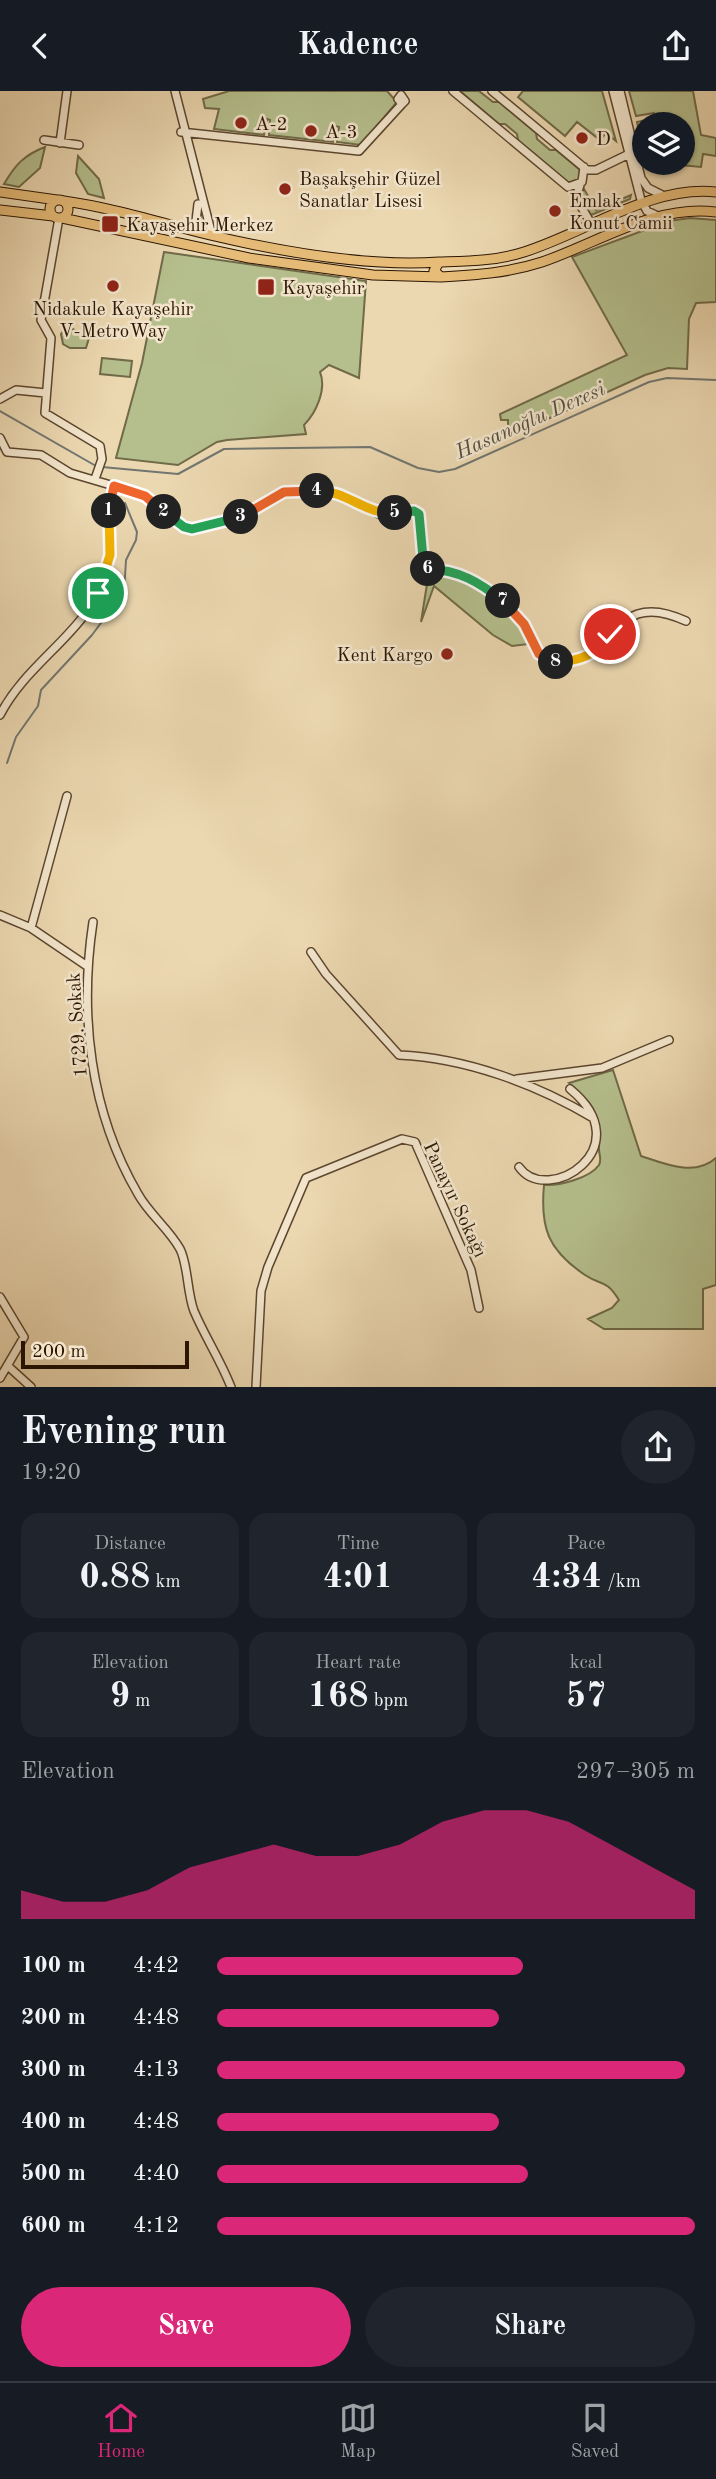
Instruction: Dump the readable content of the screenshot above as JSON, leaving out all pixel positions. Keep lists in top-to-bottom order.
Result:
{
  "streets": {
    "street": ["1729. Sokak", "Panayır Sokağı"]
  },
  "water": ["Hasanoğlu Deresi"],
  "places": {
    "other": [
      "A-2",
      "A-3",
      "D",
      "Başakşehir Güzel Sanatlar Lisesi",
      "Emlak Konut Camii",
      "Nidakule Kayaşehir V-MetroWay",
      "Kent Kargo"
    ],
    "transit": ["Kayaşehir Merkez", "Kayaşehir"]
  },
  "scale_bar": "200 m",
  "page": {
    "header": "Kadence",
    "pins": [
      "4",
      "1",
      "2",
      "5",
      "3",
      "6",
      "7",
      "8"
    ],
    "scale": "200 m",
    "heading": ["Evening run", "19:20"],
    "stats": [
      ["Distance", "0.88 km"],
      ["Time", "4:01"],
      ["Pace", "4:34 /km"],
      ["Elevation", "9 m"],
      ["Heart rate", "168 bpm"],
      ["kcal", "57"]
    ],
    "chart": ["Elevation", "297–305 m"],
    "list": [
      {
        "name": "100 m",
        "note": "4:42"
      },
      {
        "name": "200 m",
        "note": "4:48"
      },
      {
        "name": "300 m",
        "note": "4:13"
      },
      {
        "name": "400 m",
        "note": "4:48"
      },
      {
        "name": "500 m",
        "note": "4:40"
      },
      {
        "name": "600 m",
        "note": "4:12"
      }
    ],
    "buttons": ["Save", "Share"],
    "tabs": ["Home", "Map", "Saved"]
  }
}
